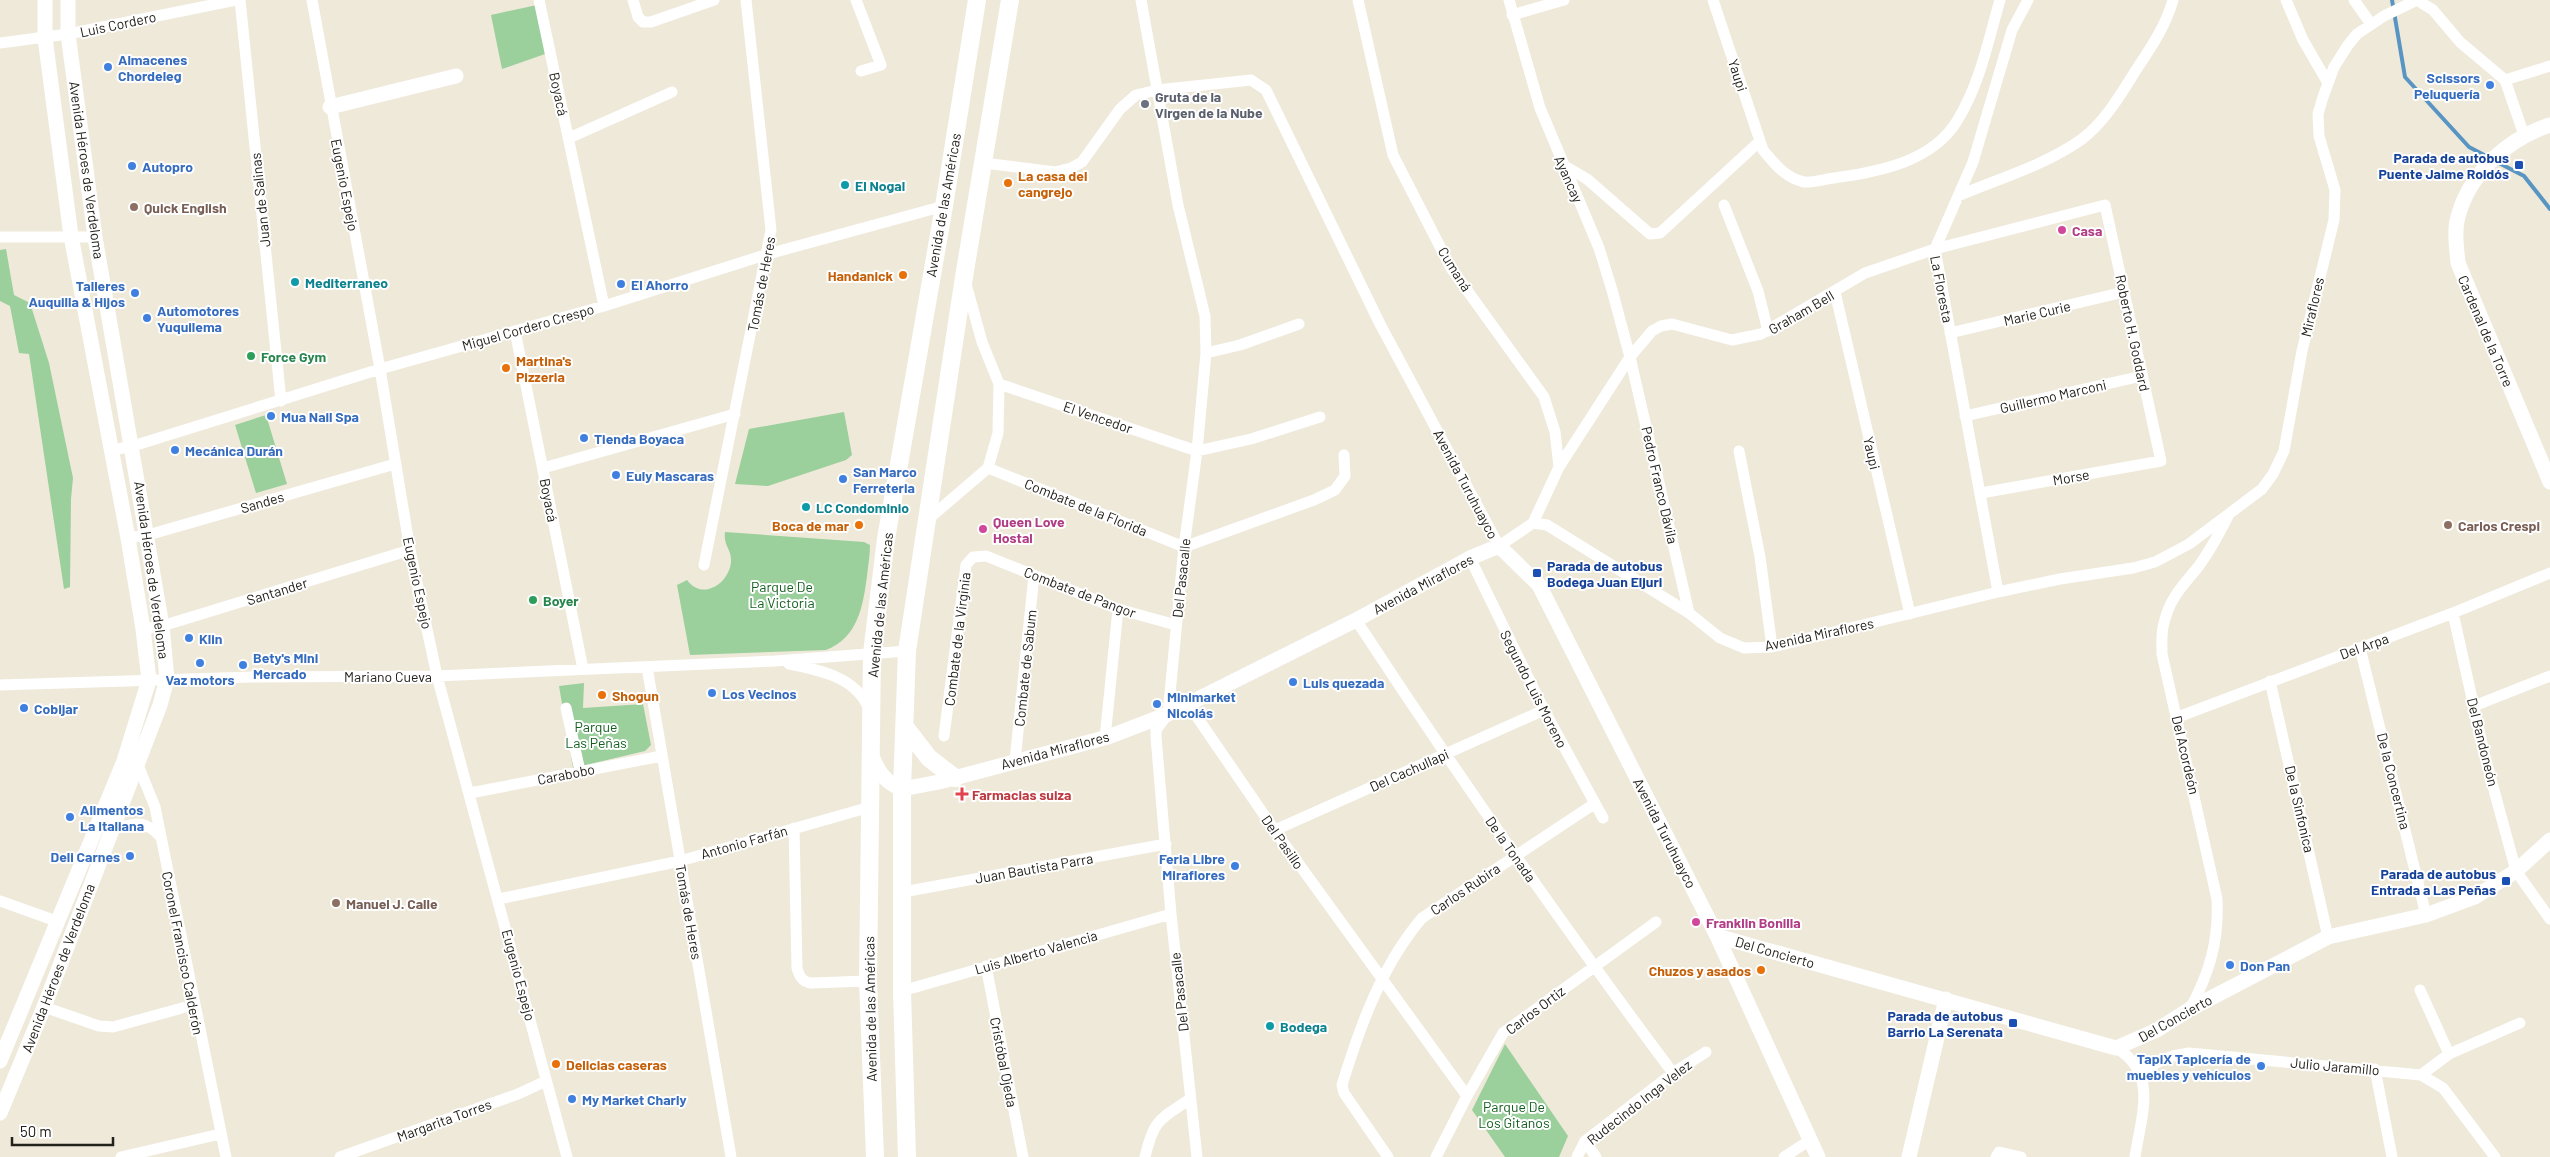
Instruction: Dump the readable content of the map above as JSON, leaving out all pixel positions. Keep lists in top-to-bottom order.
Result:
{
  "streets": {
    "main road": ["Avenida de las Américas"],
    "street": [
      "Luis Cordero",
      "Yaupi",
      "Boyacá",
      "Avenida Héroes de Verdeloma",
      "Ayancay",
      "Eugenio Espejo",
      "Juan de Salinas",
      "Cumaná",
      "Tomás de Heres",
      "La Floresta",
      "Miraflores",
      "Graham Bell",
      "Marie Curie",
      "Miguel Cordero Crespo",
      "Cardenal de la Torre",
      "Roberto H. Goddard",
      "Guillermo Marconi",
      "El Vencedor",
      "Morse",
      "Avenida Turuhuayco",
      "Pedro Franco Dávila",
      "Sandes",
      "Combate de la Florida",
      "Del Pasacalle",
      "Avenida Miraflores",
      "Santander",
      "Combate de Pangor",
      "Combate de la Virginia",
      "Del Arpa",
      "Combate de Sabum",
      "Mariano Cueva",
      "Segundo Luis Moreno",
      "Del Bandoneón",
      "Del Acordeón",
      "Del Cachullapi",
      "Carabobo",
      "De la Concertina",
      "De la Sinfonica",
      "Antonio Farfán",
      "Del Pasillo",
      "De la Tonada",
      "Juan Bautista Parra",
      "Carlos Rubira",
      "Luis Alberto Valencia",
      "Del Concierto",
      "Coronel Francisco Calderón",
      "Carlos Ortiz",
      "Cristóbal Ojeda",
      "Julio Jaramillo",
      "Rudecindo Inga Velez",
      "Margarita Torres"
    ]
  },
  "crossings": [
    ["Luis Cordero", "Avenida Héroes de Verdeloma"],
    ["Yaupi", "Graham Bell"],
    ["Yaupi", "Avenida Miraflores"],
    ["Boyacá", "Miguel Cordero Crespo"],
    ["Boyacá", "Mariano Cueva"],
    ["Avenida Héroes de Verdeloma", "Miguel Cordero Crespo"],
    ["Avenida Héroes de Verdeloma", "Sandes"],
    ["Avenida Héroes de Verdeloma", "Santander"],
    ["Avenida Héroes de Verdeloma", "Mariano Cueva"],
    ["Avenida Héroes de Verdeloma", "Coronel Francisco Calderón"],
    ["Ayancay", "Graham Bell"],
    ["Ayancay", "Pedro Franco Dávila"],
    ["Eugenio Espejo", "Miguel Cordero Crespo"],
    ["Eugenio Espejo", "Sandes"],
    ["Eugenio Espejo", "Santander"],
    ["Eugenio Espejo", "Mariano Cueva"],
    ["Eugenio Espejo", "Carabobo"],
    ["Eugenio Espejo", "Antonio Farfán"],
    ["Eugenio Espejo", "Margarita Torres"],
    ["Juan de Salinas", "Miguel Cordero Crespo"],
    ["Avenida de las Américas", "Miguel Cordero Crespo"],
    ["Avenida de las Américas", "Mariano Cueva"],
    ["Avenida de las Américas", "Antonio Farfán"],
    ["Cumaná", "Graham Bell"],
    ["Tomás de Heres", "Miguel Cordero Crespo"],
    ["Tomás de Heres", "Mariano Cueva"],
    ["Tomás de Heres", "Carabobo"],
    ["Tomás de Heres", "Antonio Farfán"],
    ["La Floresta", "Graham Bell"],
    ["La Floresta", "Marie Curie"],
    ["La Floresta", "Guillermo Marconi"],
    ["La Floresta", "Morse"],
    ["La Floresta", "Avenida Miraflores"],
    ["Miraflores", "Avenida Miraflores"],
    ["Miraflores", "Del Acordeón"],
    ["Graham Bell", "Roberto H. Goddard"],
    ["Graham Bell", "Pedro Franco Dávila"],
    ["Marie Curie", "Roberto H. Goddard"],
    ["Roberto H. Goddard", "Guillermo Marconi"],
    ["Roberto H. Goddard", "Morse"],
    ["El Vencedor", "Del Pasacalle"],
    ["Avenida Turuhuayco", "Del Pasacalle"],
    ["Avenida Turuhuayco", "Avenida Miraflores"],
    ["Avenida Turuhuayco", "Del Concierto"],
    ["Pedro Franco Dávila", "Avenida Miraflores"],
    ["Combate de la Florida", "Del Pasacalle"],
    ["Del Pasacalle", "Avenida Miraflores"],
    ["Del Pasacalle", "Combate de Pangor"],
    ["Del Pasacalle", "Juan Bautista Parra"],
    ["Del Pasacalle", "Luis Alberto Valencia"],
    ["Avenida Miraflores", "Combate de Sabum"],
    ["Avenida Miraflores", "Segundo Luis Moreno"],
    ["Avenida Miraflores", "Del Pasillo"],
    ["Avenida Miraflores", "De la Tonada"],
    ["Combate de Pangor", "Combate de la Virginia"],
    ["Combate de Pangor", "Combate de Sabum"],
    ["Del Arpa", "Del Bandoneón"],
    ["Del Arpa", "Del Acordeón"],
    ["Del Arpa", "De la Concertina"],
    ["Del Arpa", "De la Sinfonica"],
    ["Segundo Luis Moreno", "Del Cachullapi"],
    ["Segundo Luis Moreno", "Carlos Rubira"],
    ["Del Bandoneón", "Del Concierto"],
    ["Del Acordeón", "Del Concierto"],
    ["Del Cachullapi", "Del Pasillo"],
    ["Del Cachullapi", "De la Tonada"],
    ["De la Concertina", "Del Concierto"],
    ["De la Sinfonica", "Del Concierto"],
    ["Del Pasillo", "Carlos Rubira"],
    ["Del Pasillo", "Carlos Ortiz"],
    ["De la Tonada", "Carlos Rubira"],
    ["De la Tonada", "Carlos Ortiz"],
    ["De la Tonada", "Rudecindo Inga Velez"],
    ["Luis Alberto Valencia", "Cristóbal Ojeda"]
  ],
  "parks": ["Parque De La Victoria", "Parque Las Peñas", "Parque De Los Gitanos"],
  "places": {
    "other": [
      "Almacenes Chordeleg",
      "Scissors Peluquería",
      "Gruta de la Virgen de la Nube",
      "Autopro",
      "La casa del cangrejo",
      "El Nogal",
      "Quick English",
      "Casa",
      "Handanick",
      "Mediterraneo",
      "El Ahorro",
      "Talleres Auquilla & Hijos",
      "Automotores Yuquilema",
      "Force Gym",
      "Martina's Pizzeria",
      "Mua Nail Spa",
      "Tienda Boyaca",
      "Mecánica Durán",
      "Euly Mascaras",
      "San Marco Ferreteria",
      "LC Condominio",
      "Boca de mar",
      "Carlos Crespi",
      "Queen Love Hostal",
      "Boyer",
      "Klin",
      "Vaz motors",
      "Bety's Mini Mercado",
      "Luis quezada",
      "Los Vecinos",
      "Shogun",
      "Minimarket Nicolás",
      "Cobijar",
      "Alimentos La Italiana",
      "Deli Carnes",
      "Feria Libre Miraflores",
      "Manuel J. Calle",
      "Franklin Bonilla",
      "Don Pan",
      "Chuzos y asados",
      "Bodega",
      "Delicias caseras",
      "TapiX Tapicería de muebles y vehículos",
      "My Market Charly"
    ],
    "transit": [
      "Parada de autobus Puente Jaime Roldós",
      "Parada de autobus Bodega Juan Eljuri",
      "Parada de autobus Entrada a Las Peñas",
      "Parada de autobus Barrio La Serenata"
    ],
    "health": ["Farmacias suiza"]
  },
  "scale_bar": "50 m"
}
